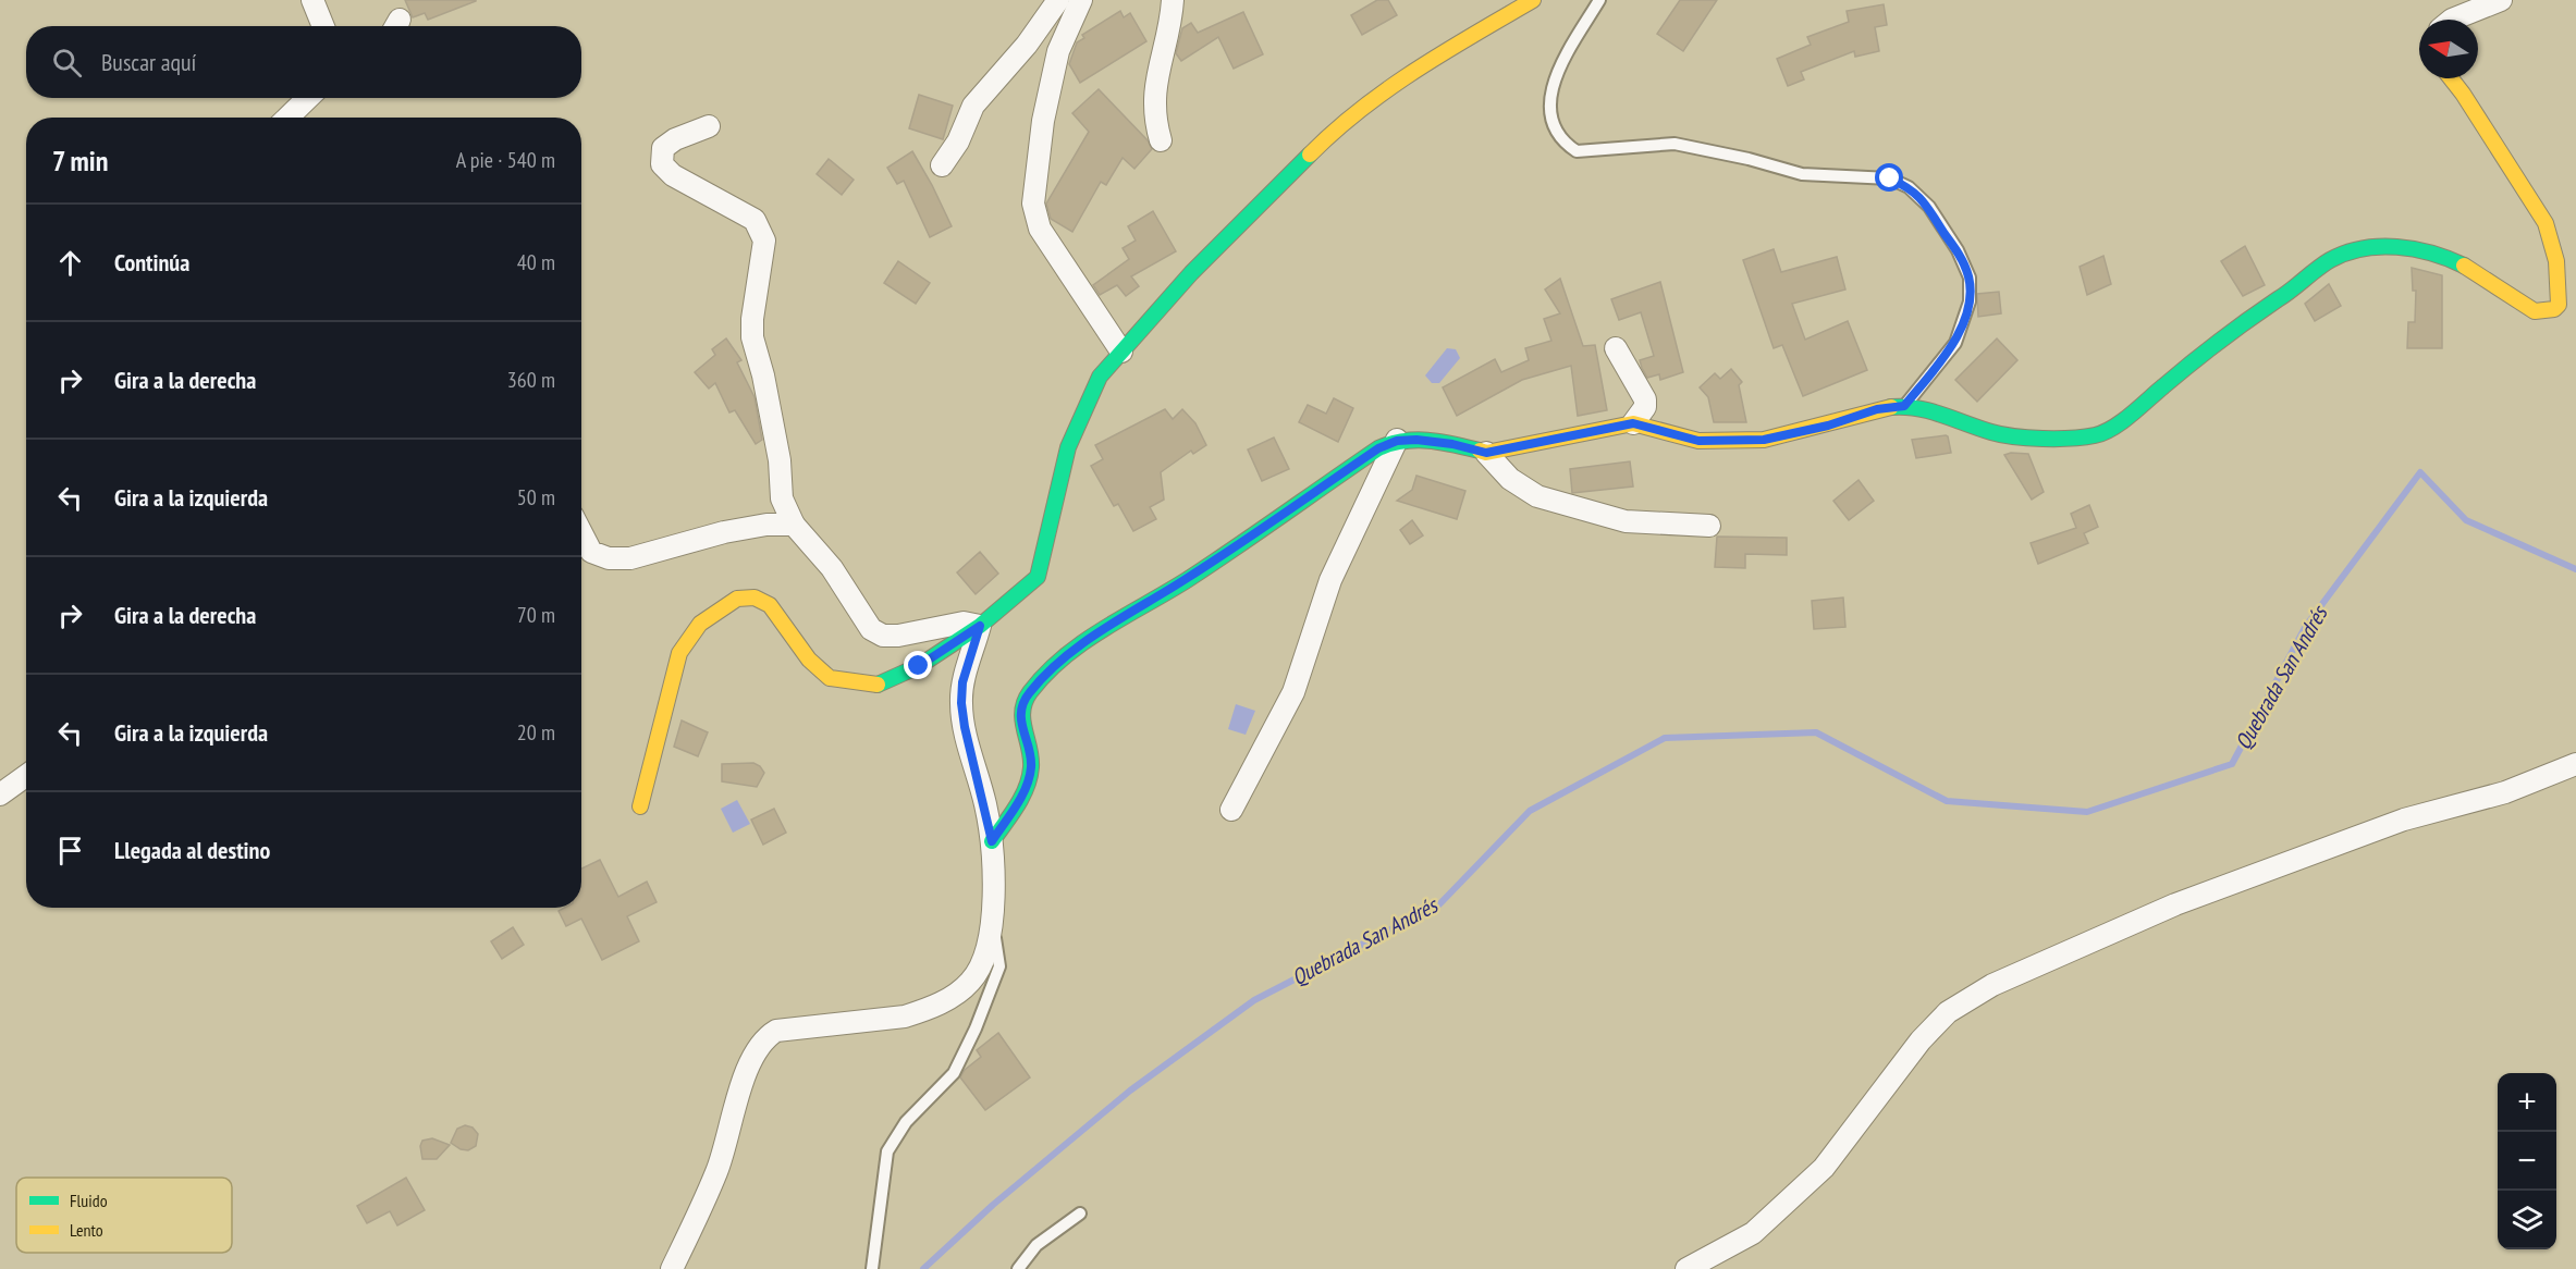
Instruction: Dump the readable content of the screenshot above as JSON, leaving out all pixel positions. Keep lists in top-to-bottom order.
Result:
{
  "water": ["Quebrada San Andrés"],
  "legend": ["Fluido", "Lento"],
  "north": "left",
  "page": {
    "search": "Buscar aquí",
    "heading": ["7 min", "A pie · 540 m"],
    "list": [
      ["Continúa", "40 m"],
      ["Gira a la derecha", "360 m"],
      ["Gira a la izquierda", "50 m"],
      ["Gira a la derecha", "70 m"],
      ["Gira a la izquierda", "20 m"],
      "Llegada al destino"
    ],
    "map_buttons": ["+", "−"]
  }
}
